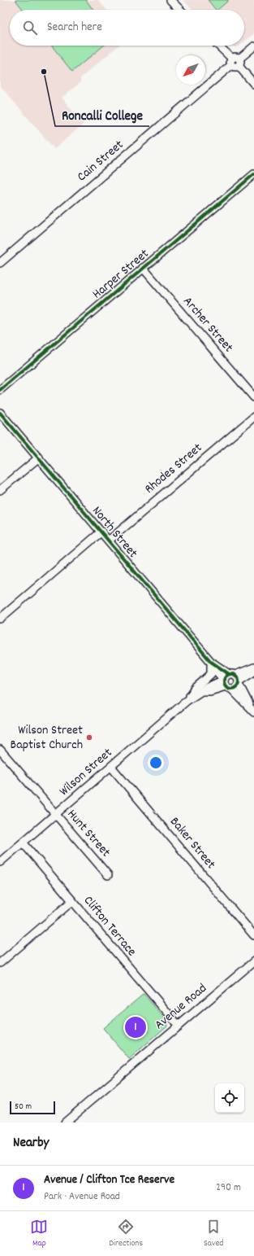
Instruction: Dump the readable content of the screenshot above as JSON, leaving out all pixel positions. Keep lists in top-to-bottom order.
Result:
{
  "streets": {
    "street": [
      "Cain Street",
      "Harper Street",
      "Archer Street",
      "Rhodes Street",
      "North Street",
      "Wilson Street",
      "Hunt Street",
      "Baker Street",
      "Clifton Terrace",
      "Avenue Road"
    ]
  },
  "crossings": [
    ["Harper Street", "Archer Street"],
    ["Rhodes Street", "North Street"],
    ["North Street", "Wilson Street"],
    ["Wilson Street", "Hunt Street"],
    ["Wilson Street", "Baker Street"],
    ["Wilson Street", "Clifton Terrace"],
    ["Clifton Terrace", "Avenue Road"]
  ],
  "places": ["Roncalli College", "Wilson Street Baptist Church"],
  "scale_bar": "50 m",
  "north": "bottom left",
  "page": {
    "search": "Search here",
    "pins": "1",
    "scale": "50 m",
    "heading": "Nearby",
    "list": [
      {
        "mark": "1",
        "name": "Avenue / Clifton Tce Reserve",
        "note": "Park · Avenue Road",
        "value": "290 m"
      }
    ],
    "nav": ["Map", "Directions", "Saved"]
  }
}
